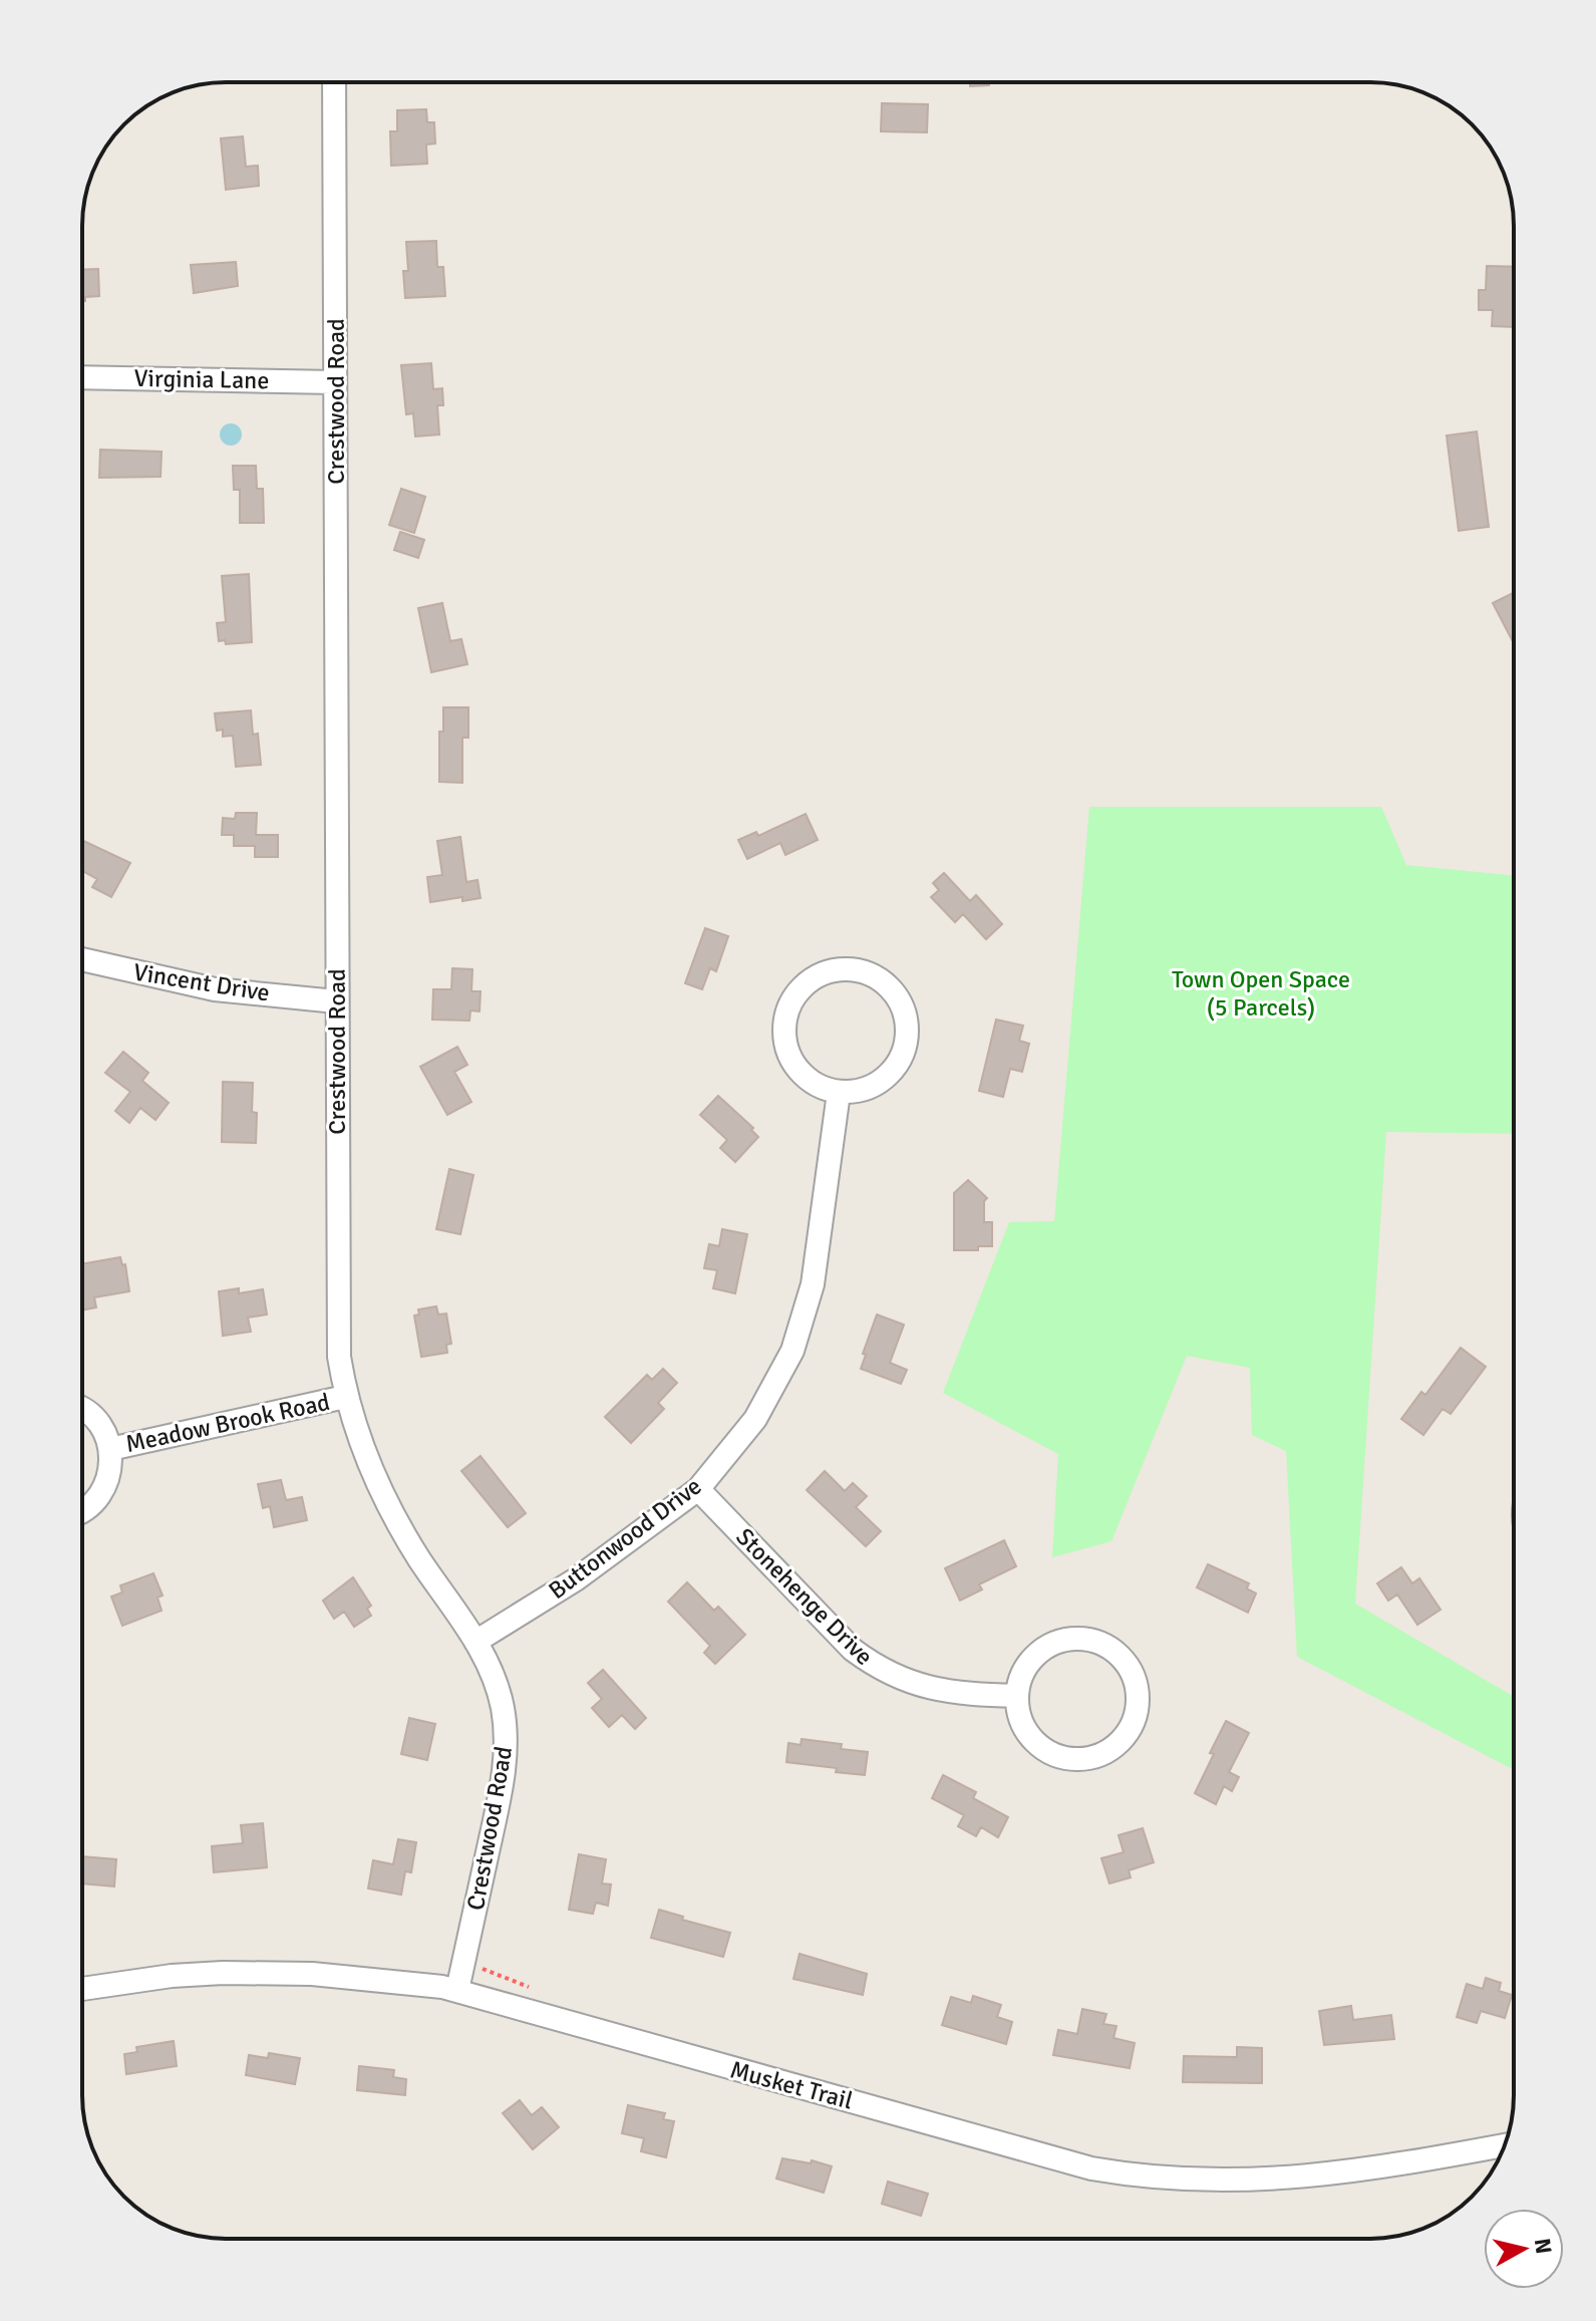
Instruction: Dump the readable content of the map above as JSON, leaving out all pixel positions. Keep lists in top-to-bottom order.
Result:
{
  "streets": {
    "street": [
      "Virginia Lane",
      "Crestwood Road",
      "Vincent Drive",
      "Meadow Brook Road",
      "Buttonwood Drive",
      "Stonehenge Drive",
      "Musket Trail"
    ]
  },
  "crossings": [
    ["Virginia Lane", "Crestwood Road"],
    ["Crestwood Road", "Vincent Drive"],
    ["Crestwood Road", "Meadow Brook Road"],
    ["Crestwood Road", "Buttonwood Drive"],
    ["Crestwood Road", "Musket Trail"],
    ["Buttonwood Drive", "Stonehenge Drive"]
  ],
  "parks": ["Town Open Space (5 Parcels)"],
  "north": "right"
}
